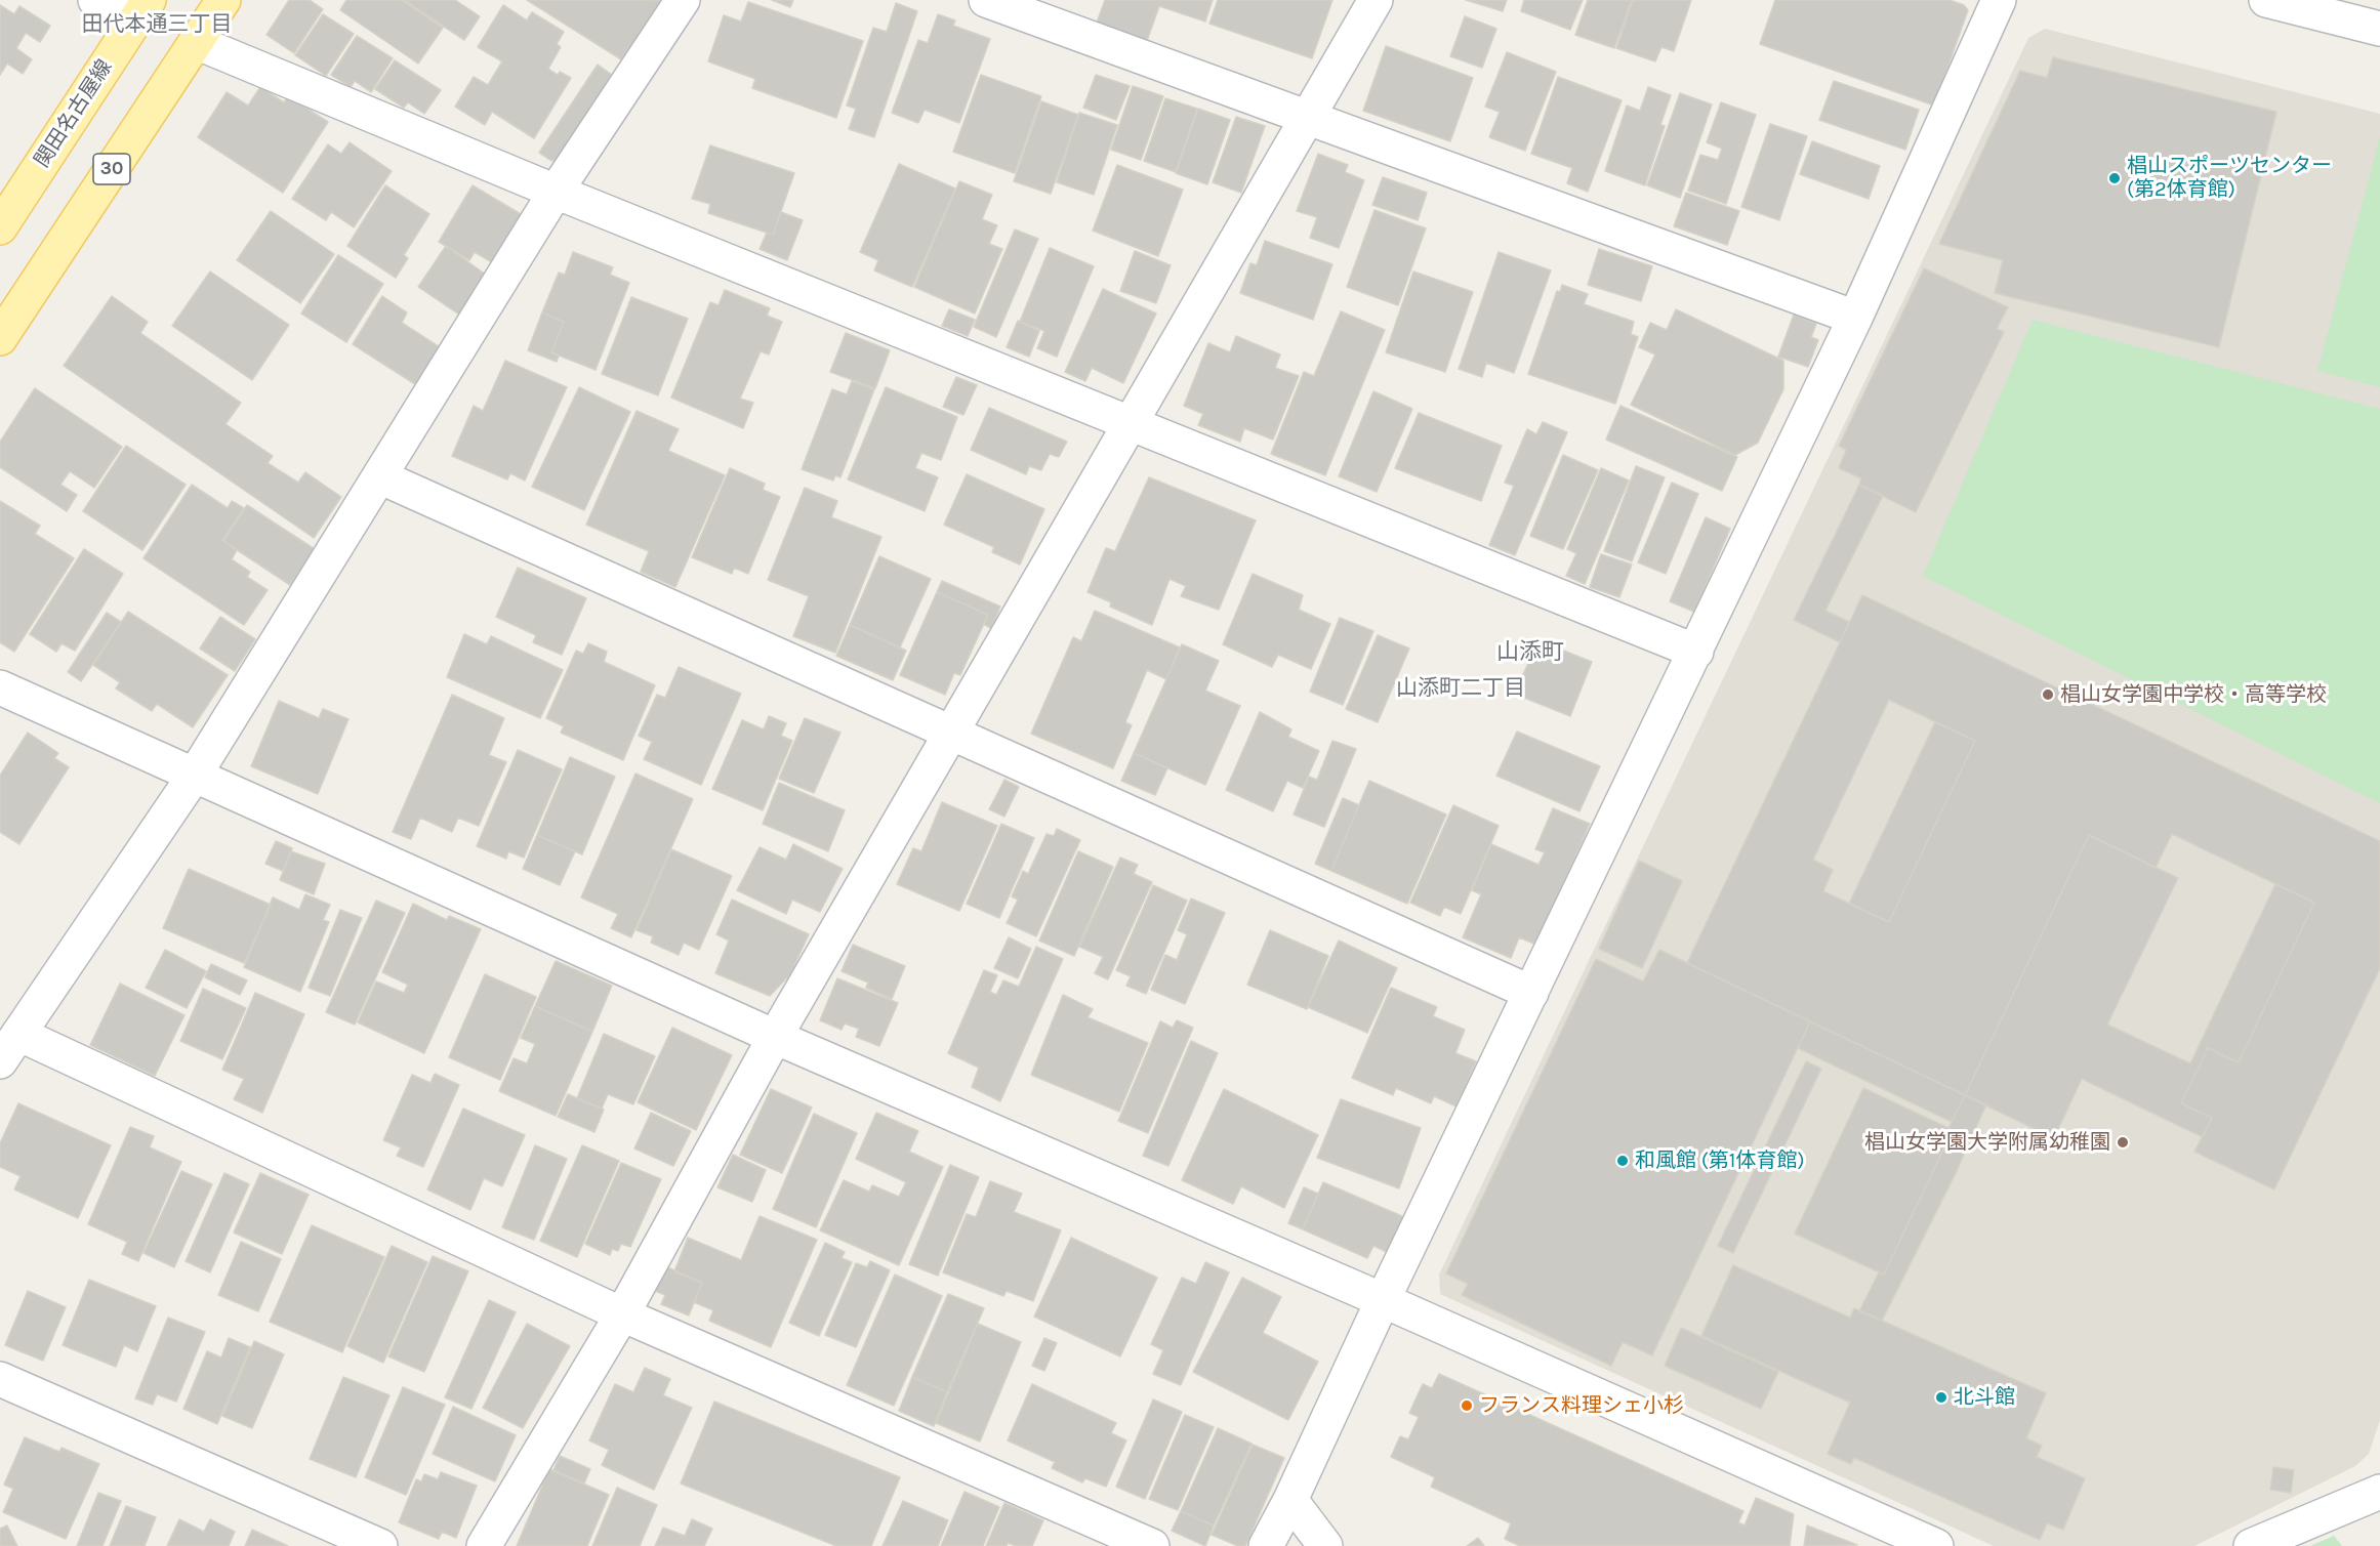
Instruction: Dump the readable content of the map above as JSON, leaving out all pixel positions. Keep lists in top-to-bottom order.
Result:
{
  "streets": {
    "main road": ["関田名古屋線", "30"]
  },
  "districts": ["田代本通三丁目", "山添町", "山添町二丁目"],
  "places": [
    "椙山スポーツセンター (第2体育館)",
    "椙山女学園中学校・高等学校",
    "椙山女学園大学附属幼稚園",
    "和風館 (第1体育館)",
    "北斗館",
    "フランス料理シェ小杉"
  ]
}
